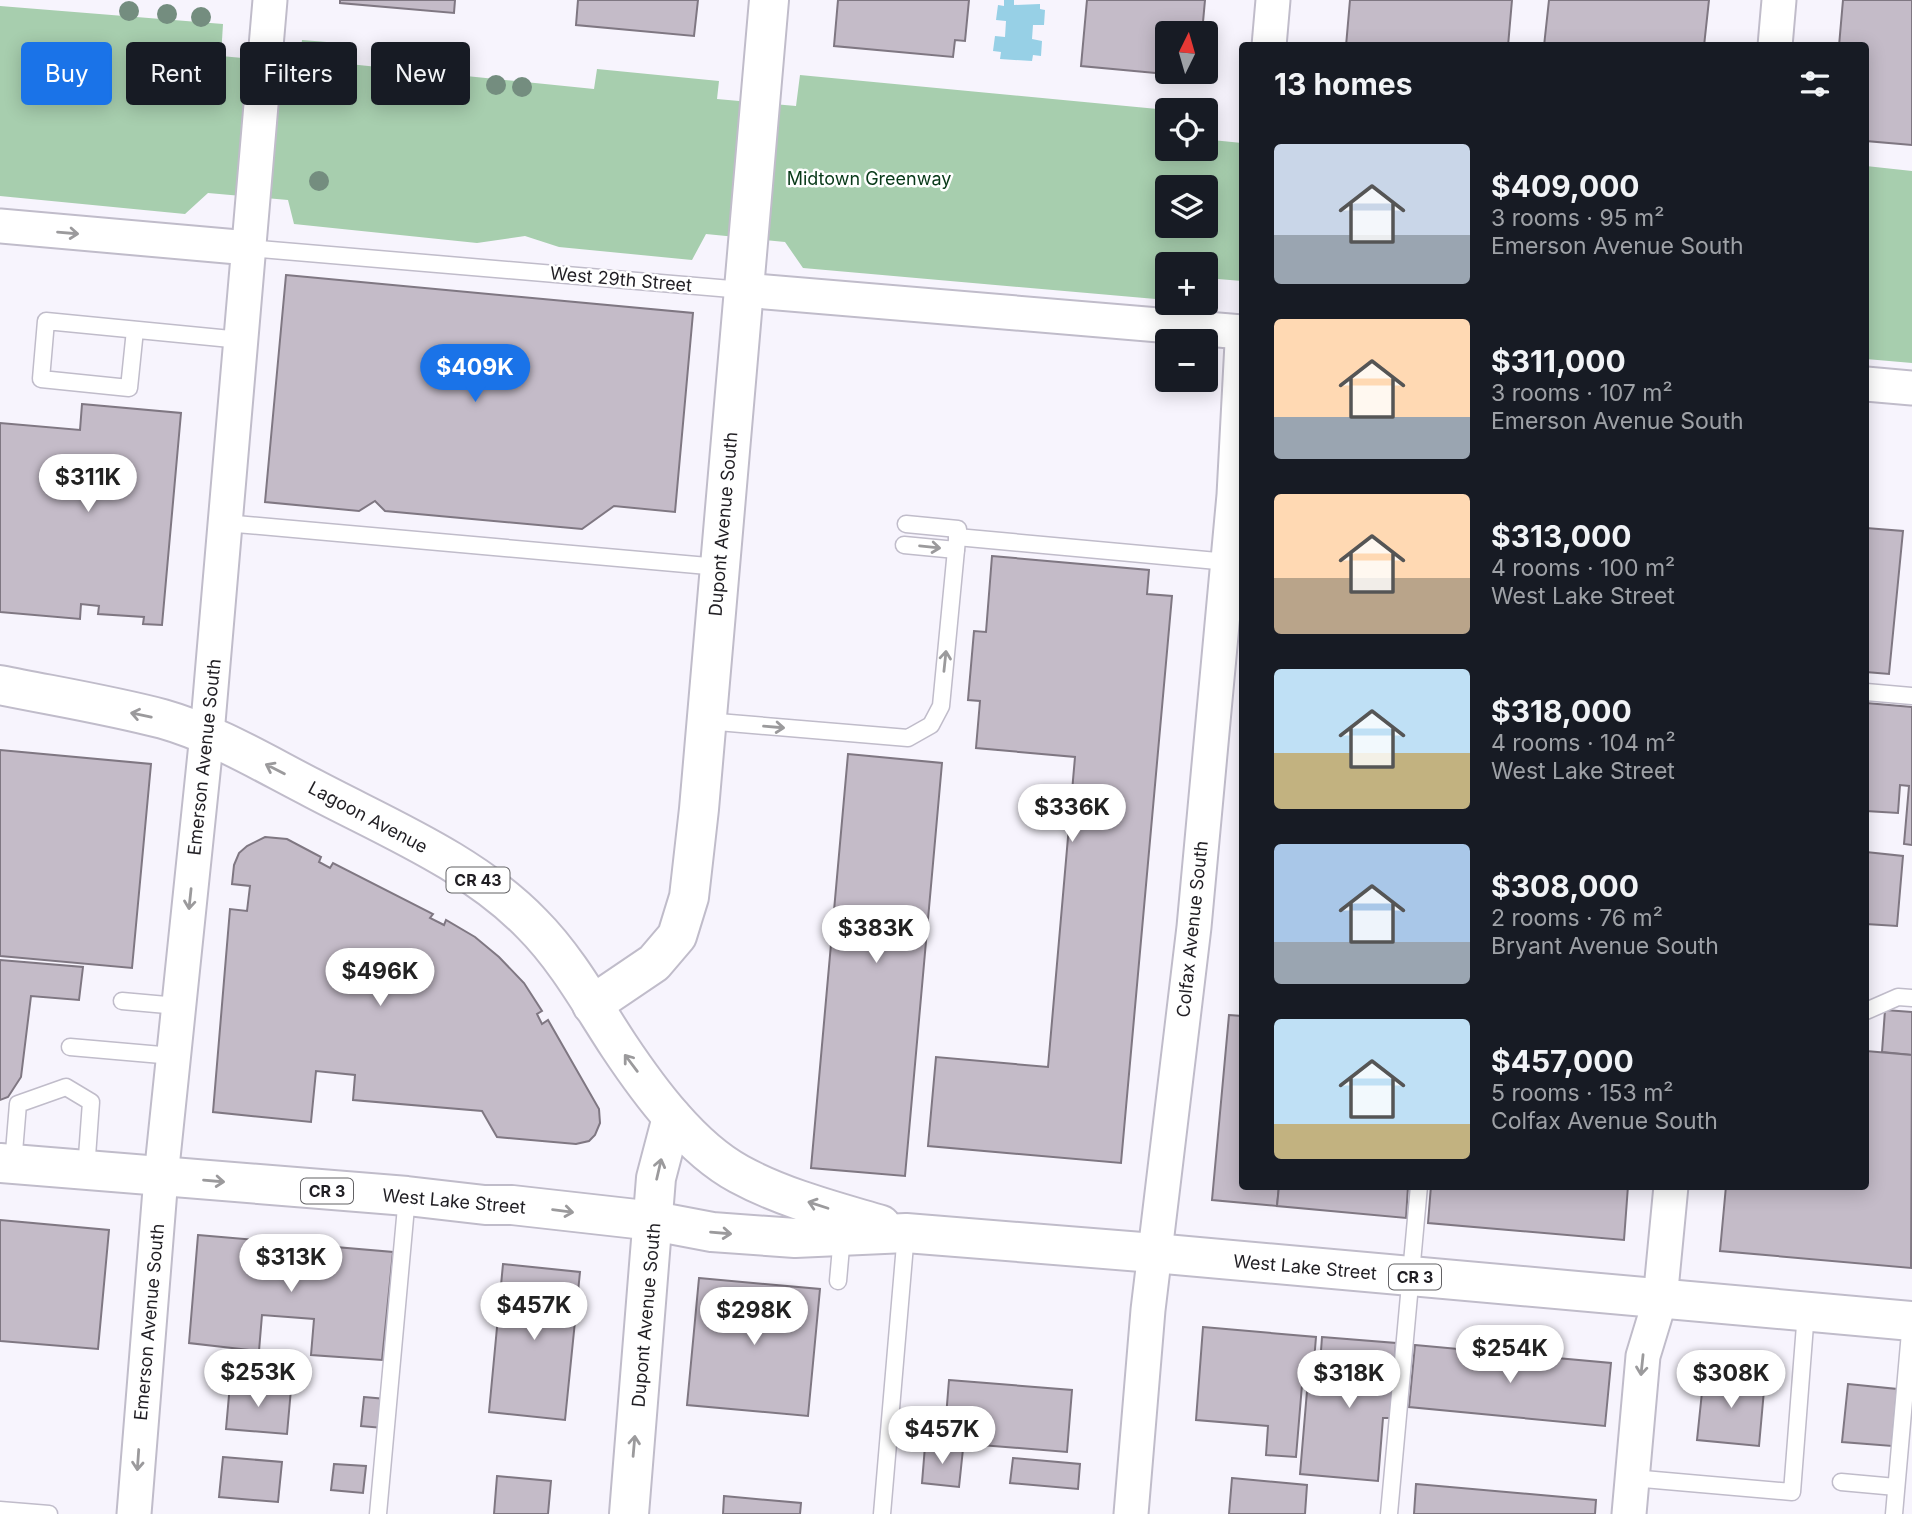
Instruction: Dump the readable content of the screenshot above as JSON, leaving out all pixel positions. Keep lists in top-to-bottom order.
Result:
{
  "streets": {
    "main road": [
      "Dupont Avenue South",
      "Lagoon Avenue",
      "CR 43",
      "CR 3",
      "West Lake Street"
    ],
    "street": ["West 29th Street", "Emerson Avenue South", "Colfax Avenue South"]
  },
  "crossings": [
    ["West 29th Street", "Dupont Avenue South"],
    ["West 29th Street", "Emerson Avenue South"],
    ["Dupont Avenue South", "Lagoon Avenue"],
    ["Dupont Avenue South", "West Lake Street"],
    ["Emerson Avenue South", "Lagoon Avenue"],
    ["Emerson Avenue South", "West Lake Street"],
    ["Lagoon Avenue", "West Lake Street"],
    ["Colfax Avenue South", "West Lake Street"]
  ],
  "one_way": ["Emerson Avenue South", "Lagoon Avenue"],
  "parks": ["Midtown Greenway"],
  "north": "top",
  "page": {
    "map_buttons": ["+", "−"],
    "chip": [
      "Buy",
      "Rent",
      "Filters",
      "New"
    ],
    "heading": "13 homes",
    "list": [
      {
        "name": "$409,000",
        "note": "3 rooms · 95 m² · Emerson Avenue South"
      },
      {
        "name": "$311,000",
        "note": "3 rooms · 107 m² · Emerson Avenue South"
      },
      {
        "name": "$313,000",
        "note": "4 rooms · 100 m² · West Lake Street"
      },
      {
        "name": "$318,000",
        "note": "4 rooms · 104 m² · West Lake Street"
      },
      {
        "name": "$308,000",
        "note": "2 rooms · 76 m² · Bryant Avenue South"
      },
      {
        "name": "$457,000",
        "note": "5 rooms · 153 m² · Colfax Avenue South"
      }
    ],
    "price": [
      "$409K",
      "$311K",
      "$336K",
      "$383K",
      "$496K",
      "$313K",
      "$457K",
      "$298K",
      "$254K",
      "$253K",
      "$318K",
      "$308K",
      "$457K"
    ]
  }
}
